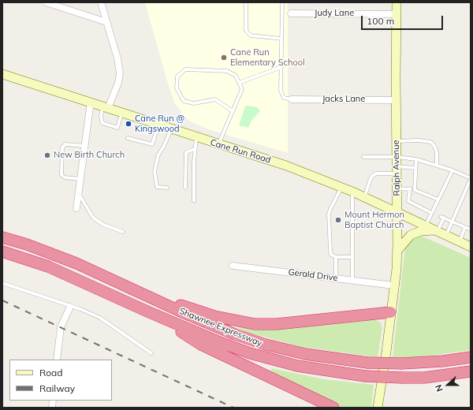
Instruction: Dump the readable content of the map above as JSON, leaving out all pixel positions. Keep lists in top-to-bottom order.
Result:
{
  "streets": {
    "highway": ["Shawnee Expressway"],
    "main road": ["Cane Run Road", "Ralph Avenue"],
    "street": ["Judy Lane", "Jacks Lane", "Gerald Drive"]
  },
  "crossings": [
    ["Judy Lane", "Ralph Avenue"],
    ["Jacks Lane", "Ralph Avenue"],
    ["Cane Run Road", "Ralph Avenue"],
    ["Ralph Avenue", "Gerald Drive"]
  ],
  "places": [
    "Cane Run Elementary School",
    "Cane Run @ Kingswood",
    "New Birth Church",
    "Mount Hermon Baptist Church"
  ],
  "legend": ["Road", "Railway"],
  "scale_bar": "100 m",
  "north": "left"
}
